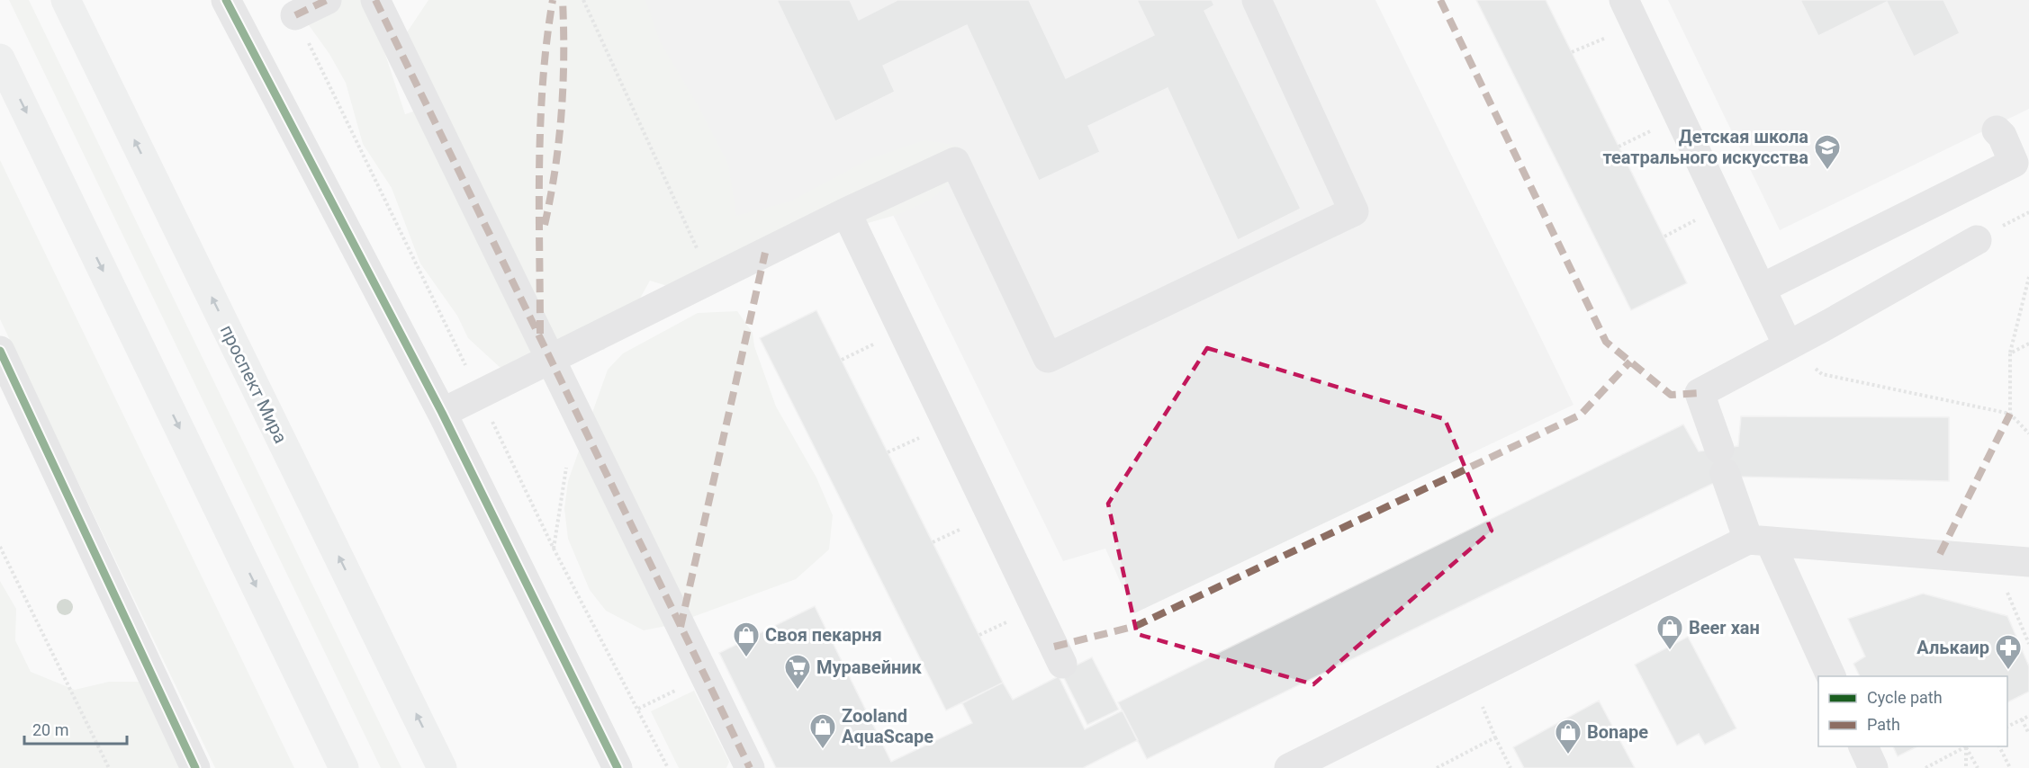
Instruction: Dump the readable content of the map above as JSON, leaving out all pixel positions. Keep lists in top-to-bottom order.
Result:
{
  "streets": {
    "main road": ["проспект Мира"]
  },
  "places": {
    "school or university": ["Детская школа театрального искусства"],
    "shop": [
      "Beer хан",
      "Своя пекарня",
      "Zooland AquaScape",
      "Bonape"
    ],
    "pharmacy": ["Алькаир"],
    "supermarket": ["Муравейник"]
  },
  "legend": ["Cycle path", "Path"],
  "scale_bar": "20 m"
}
